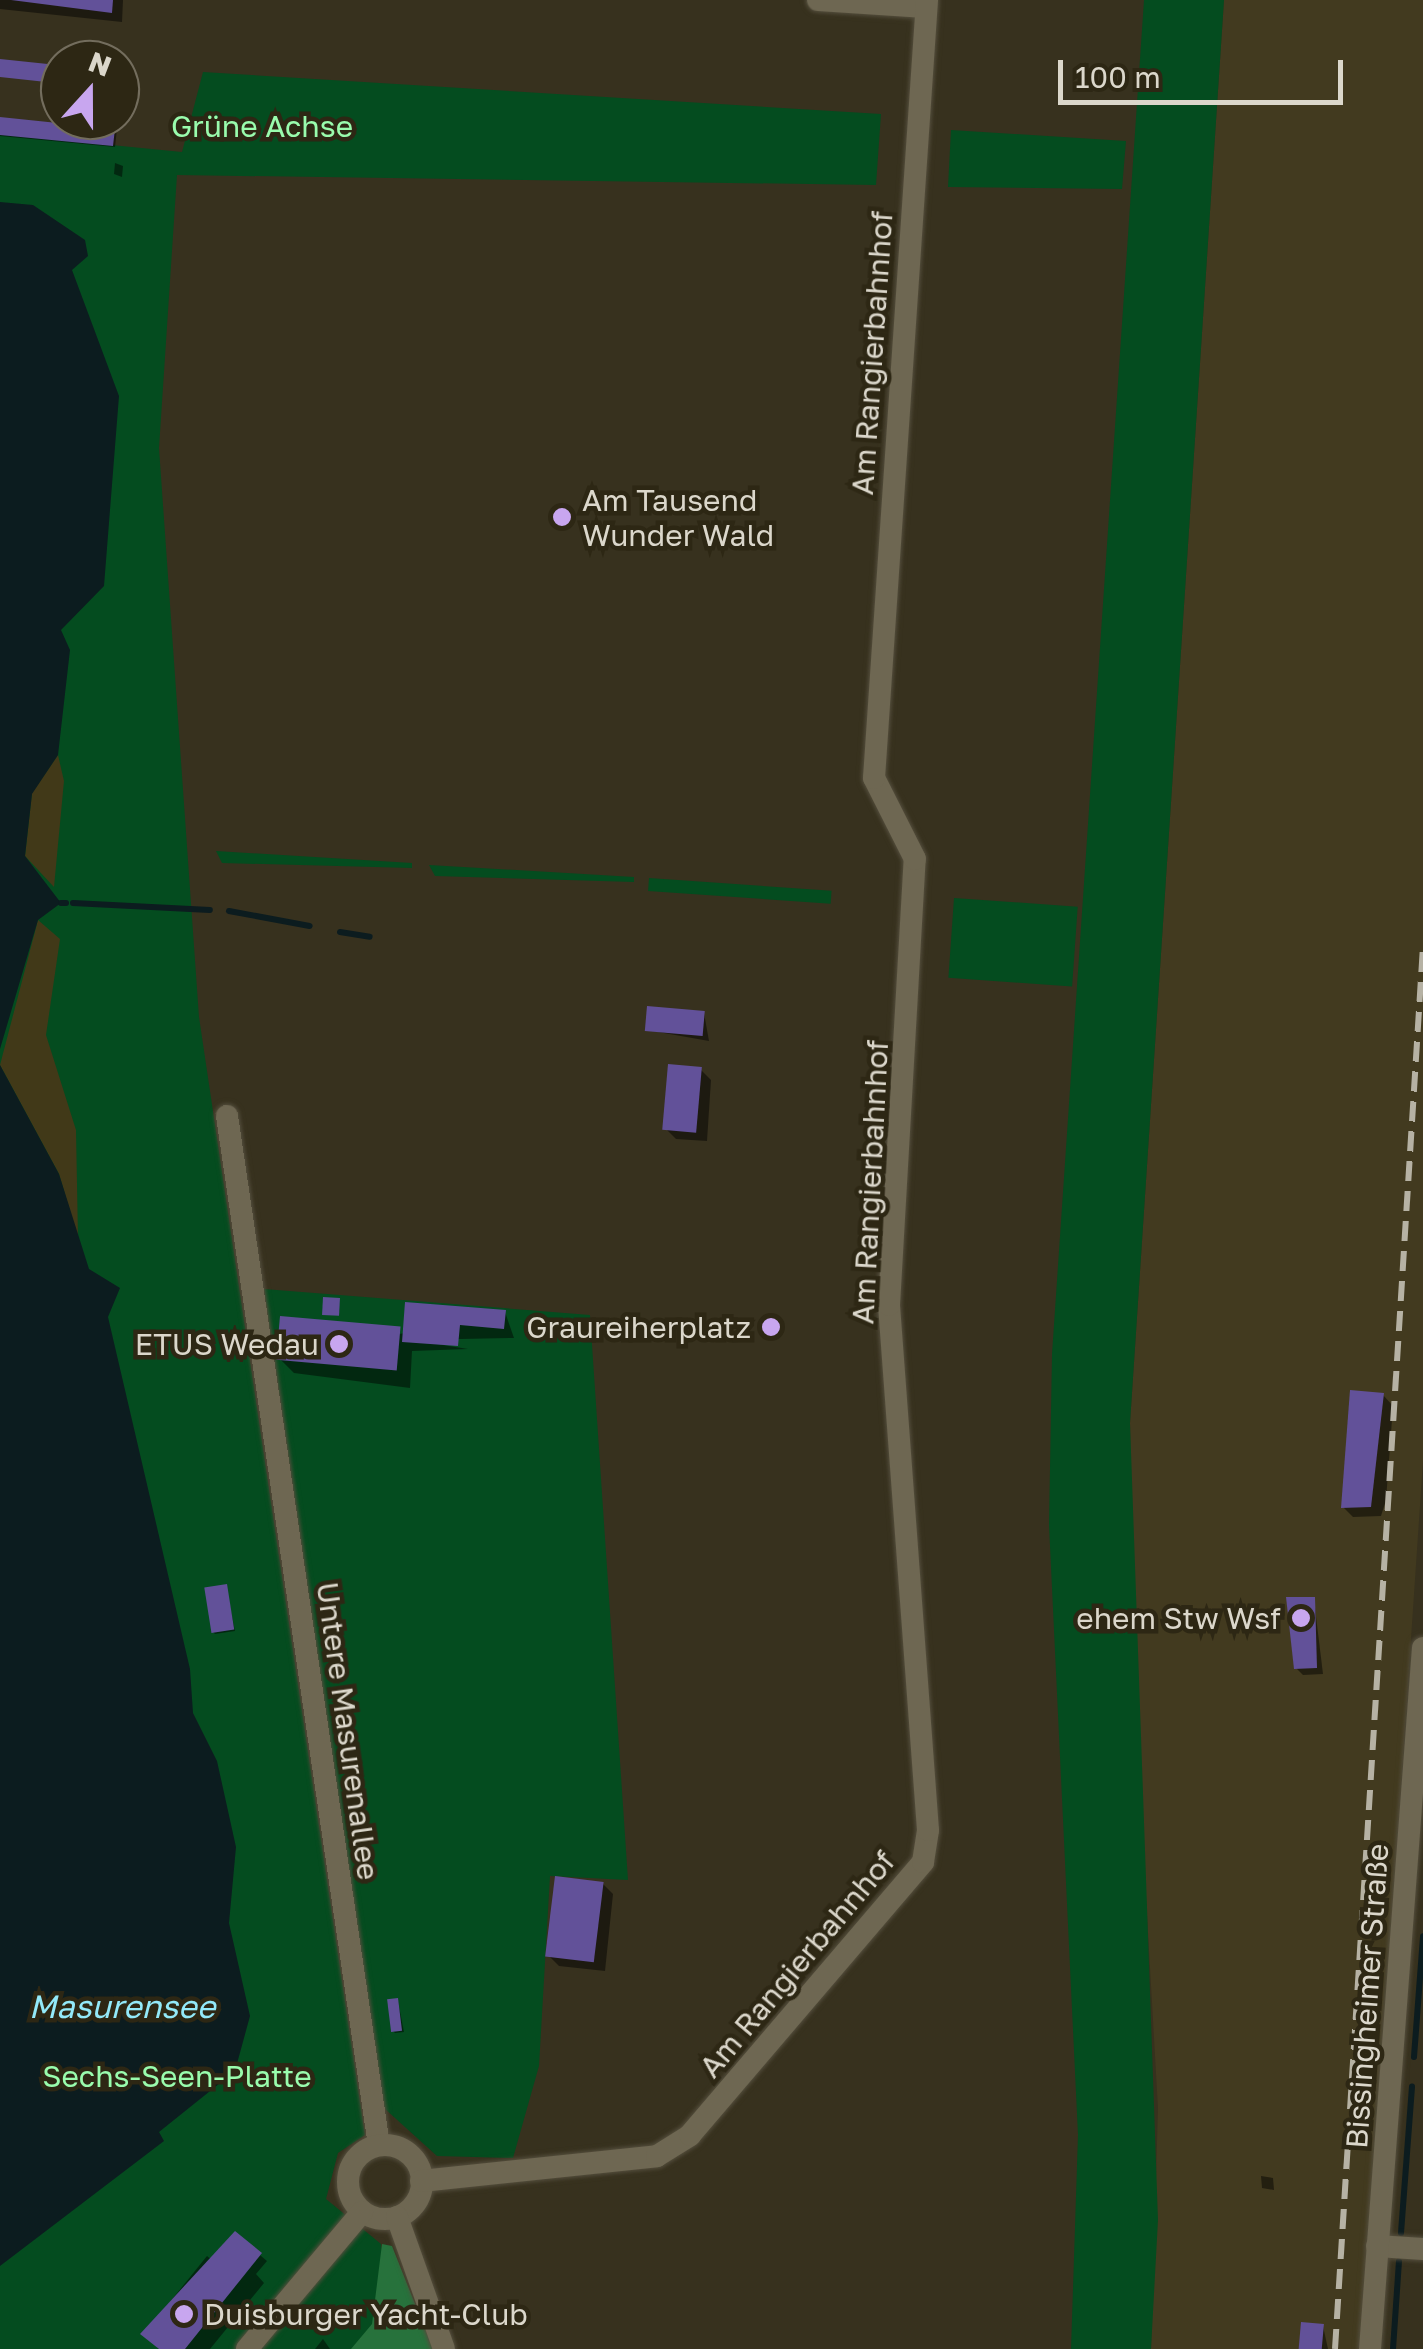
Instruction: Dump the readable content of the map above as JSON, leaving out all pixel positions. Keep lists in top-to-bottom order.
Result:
{
  "streets": {
    "street": ["Am Rangierbahnhof", "Untere Masurenallee", "Bissingheimer Straße"]
  },
  "crossings": [
    ["Am Rangierbahnhof", "Untere Masurenallee"]
  ],
  "water": ["Masurensee"],
  "parks": ["Grüne Achse", "Sechs-Seen-Platte"],
  "places": [
    "Am Tausend Wunder Wald",
    "Graureiherplatz",
    "ETUS Wedau",
    "ehem Stw Wsf",
    "Duisburger Yacht-Club"
  ],
  "scale_bar": "100 m",
  "north": "top"
}
